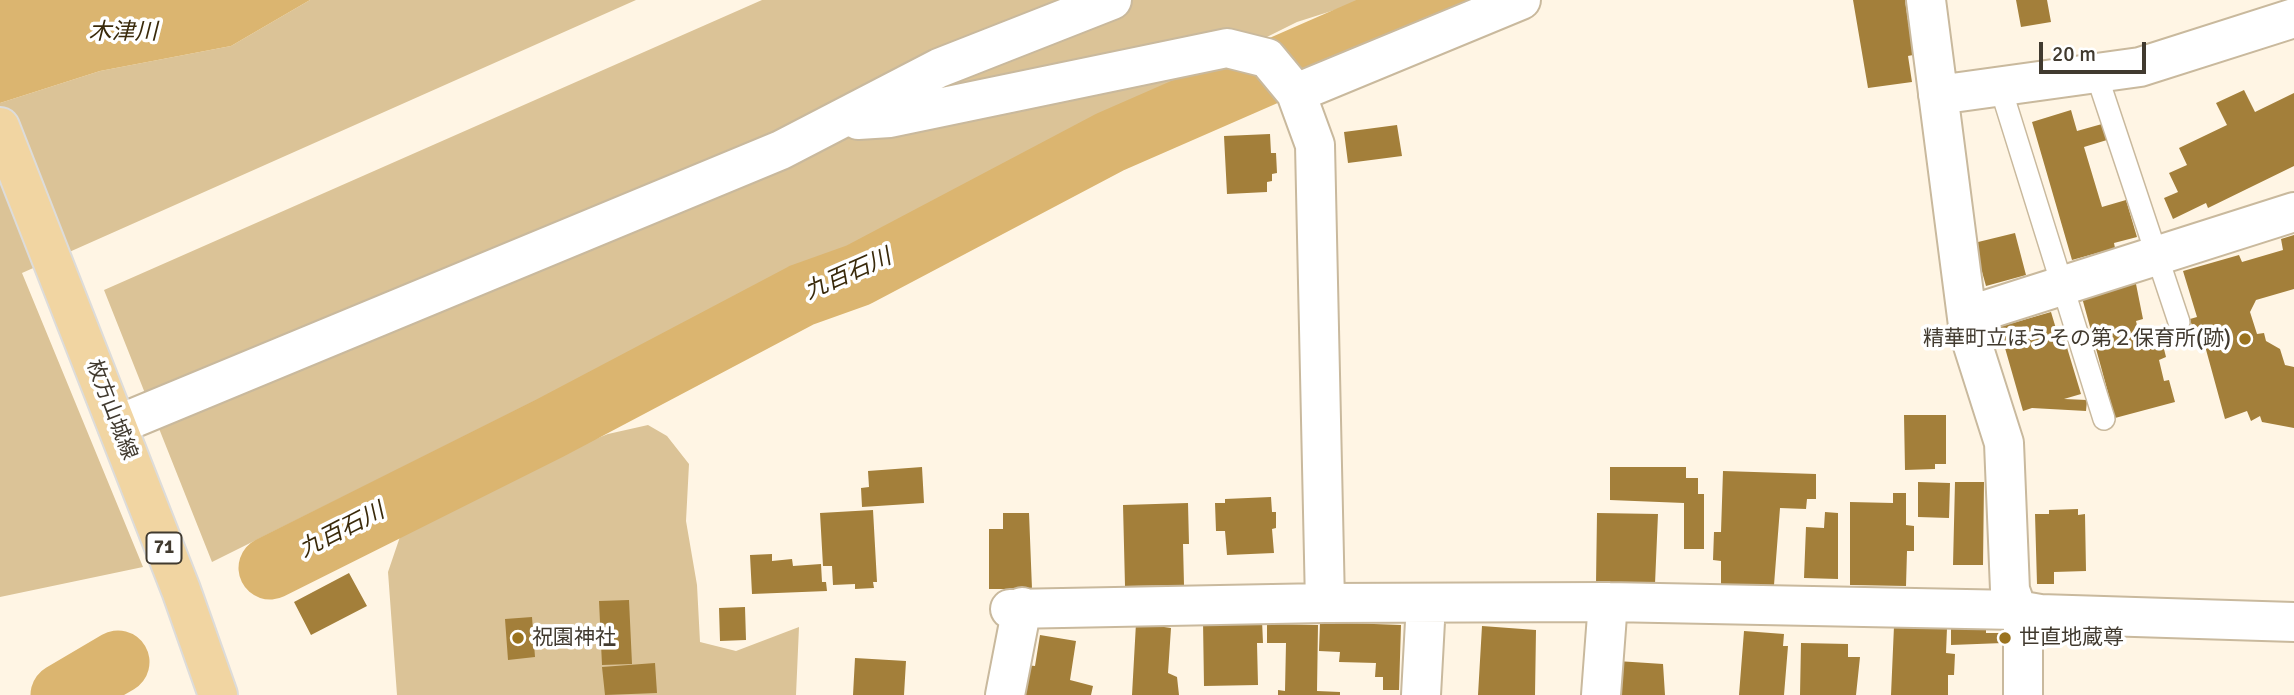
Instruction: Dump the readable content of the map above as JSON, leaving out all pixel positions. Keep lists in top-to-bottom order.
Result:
{
  "streets": {
    "main road": ["枚方山城線", "71"]
  },
  "water": ["木津川", "九百石川"],
  "places": ["精華町立ほうその第２保育所(跡)", "祝園神社", "世直地蔵尊"],
  "scale_bar": "20 m"
}
